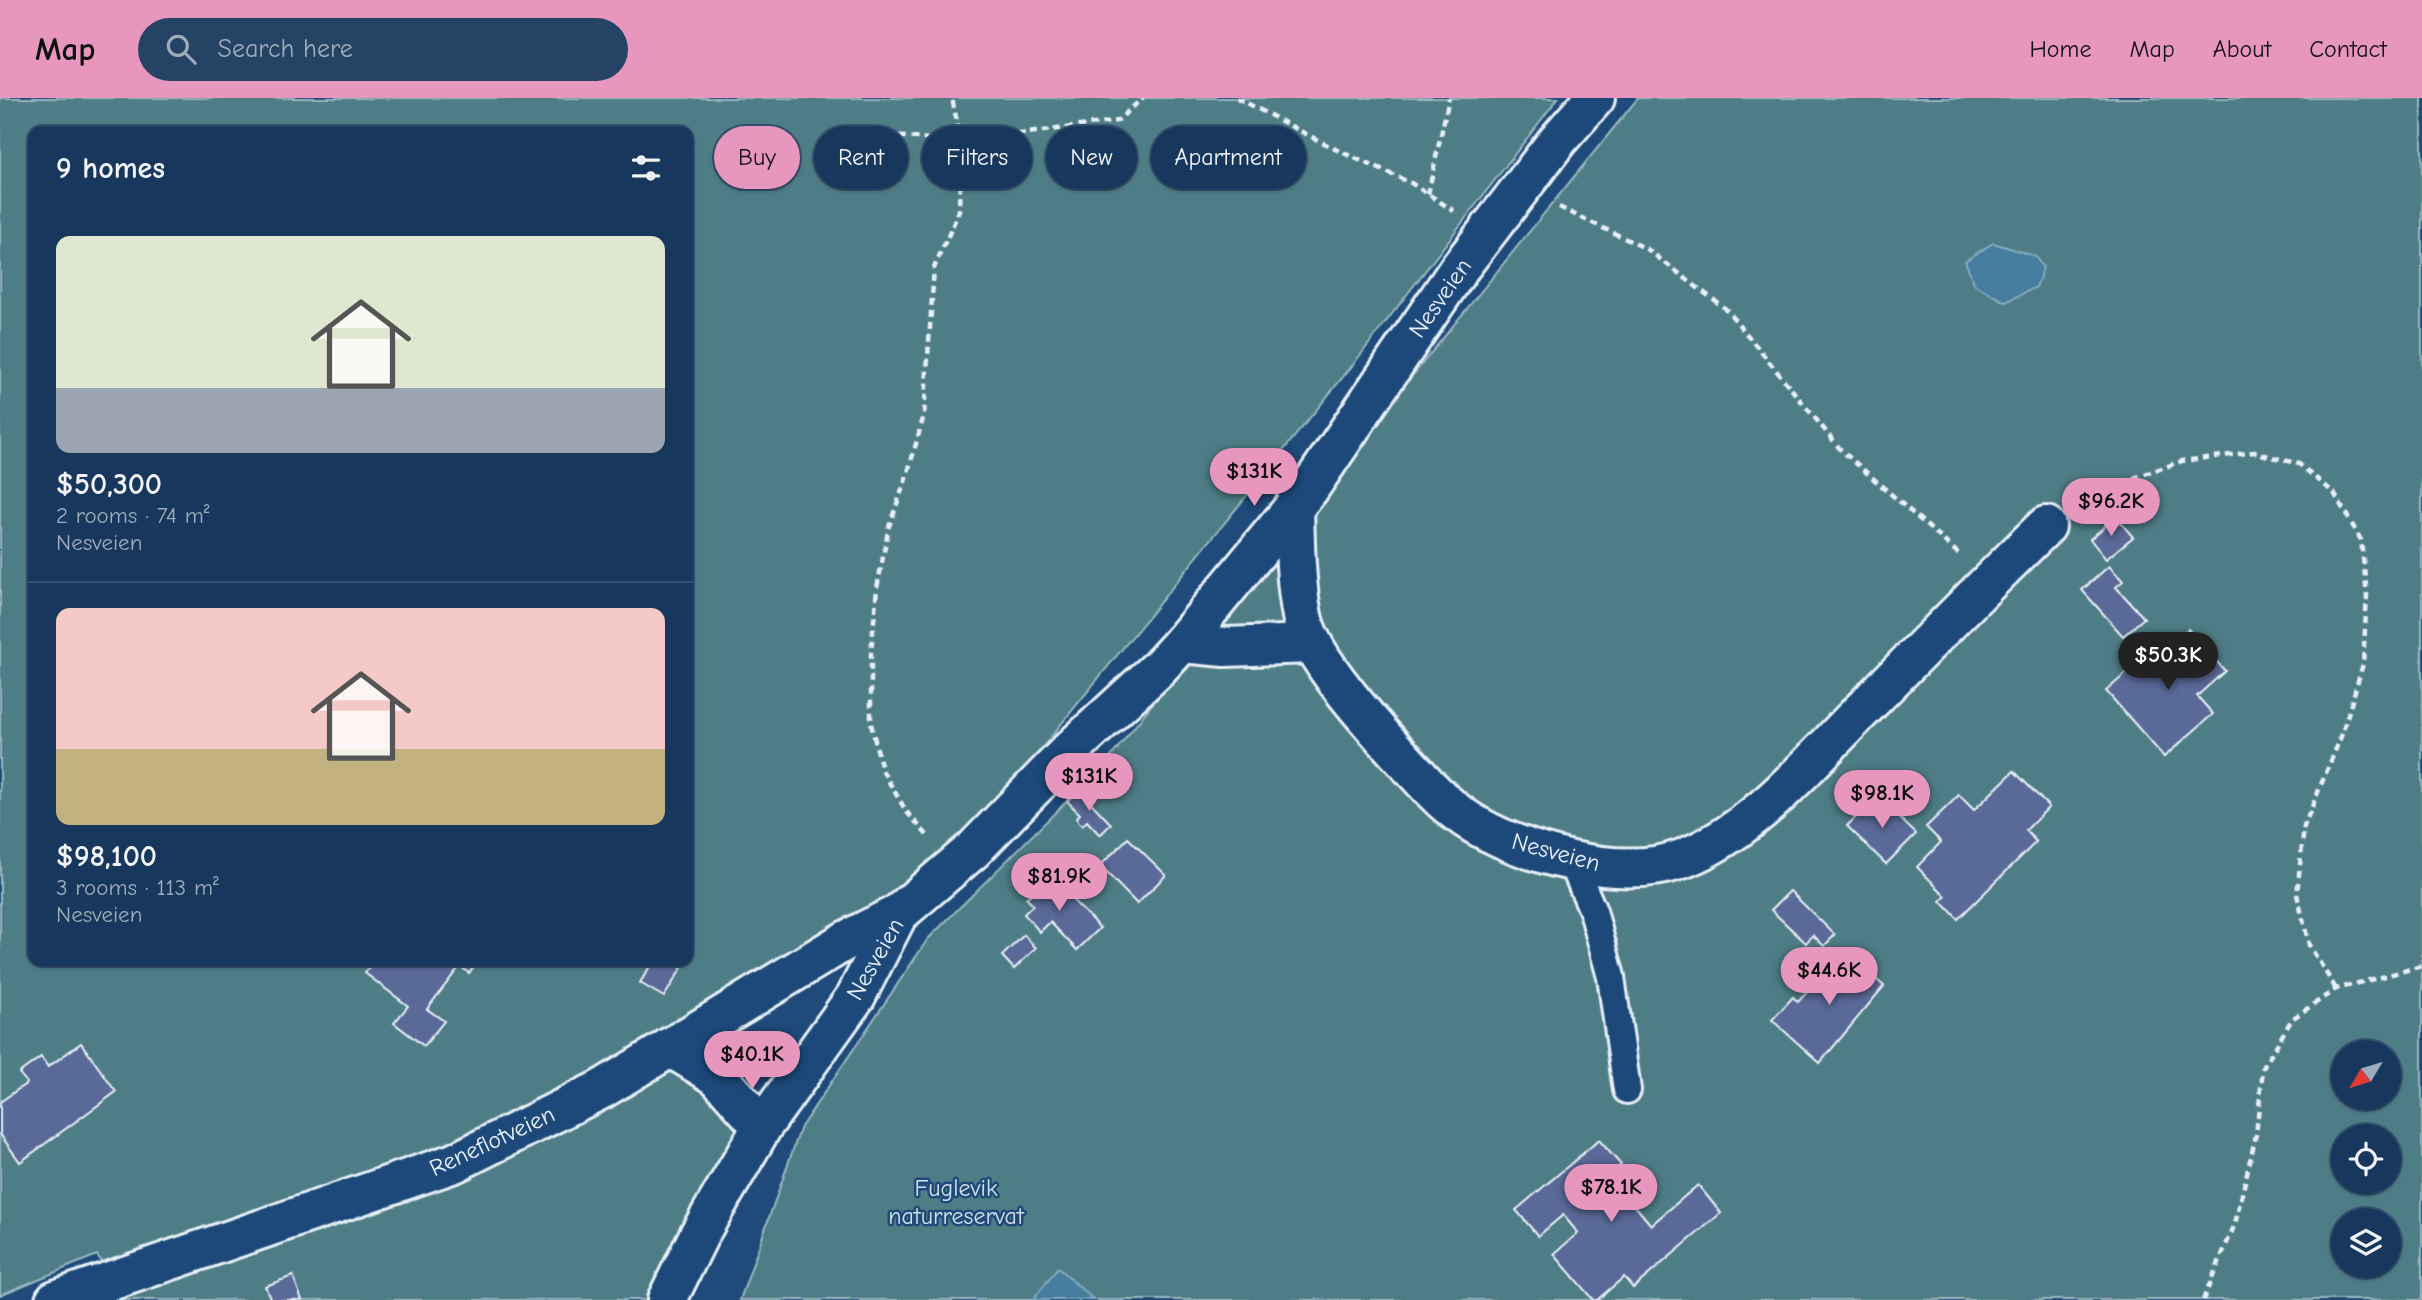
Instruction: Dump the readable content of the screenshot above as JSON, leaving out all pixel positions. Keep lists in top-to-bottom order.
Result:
{
  "streets": {
    "street": ["Nesveien", "Reneflotveien"]
  },
  "crossings": [
    ["Nesveien", "Reneflotveien"]
  ],
  "parks": ["Fuglevik naturreservat"],
  "north": "bottom left",
  "page": {
    "header": "Map",
    "search": "Search here",
    "nav": [
      "Home",
      "Map",
      "About",
      "Contact"
    ],
    "chip": [
      "Buy",
      "Rent",
      "Filters",
      "New",
      "Apartment"
    ],
    "heading": "9 homes",
    "list": [
      {
        "name": "$50,300",
        "note": "2 rooms · 74 m² · Nesveien"
      },
      {
        "name": "$98,100",
        "note": "3 rooms · 113 m² · Nesveien"
      }
    ],
    "price": [
      "$131K",
      "$96.2K",
      "$50.3K",
      "$131K",
      "$98.1K",
      "$81.9K",
      "$44.6K",
      "$40.1K",
      "$78.1K"
    ]
  }
}
